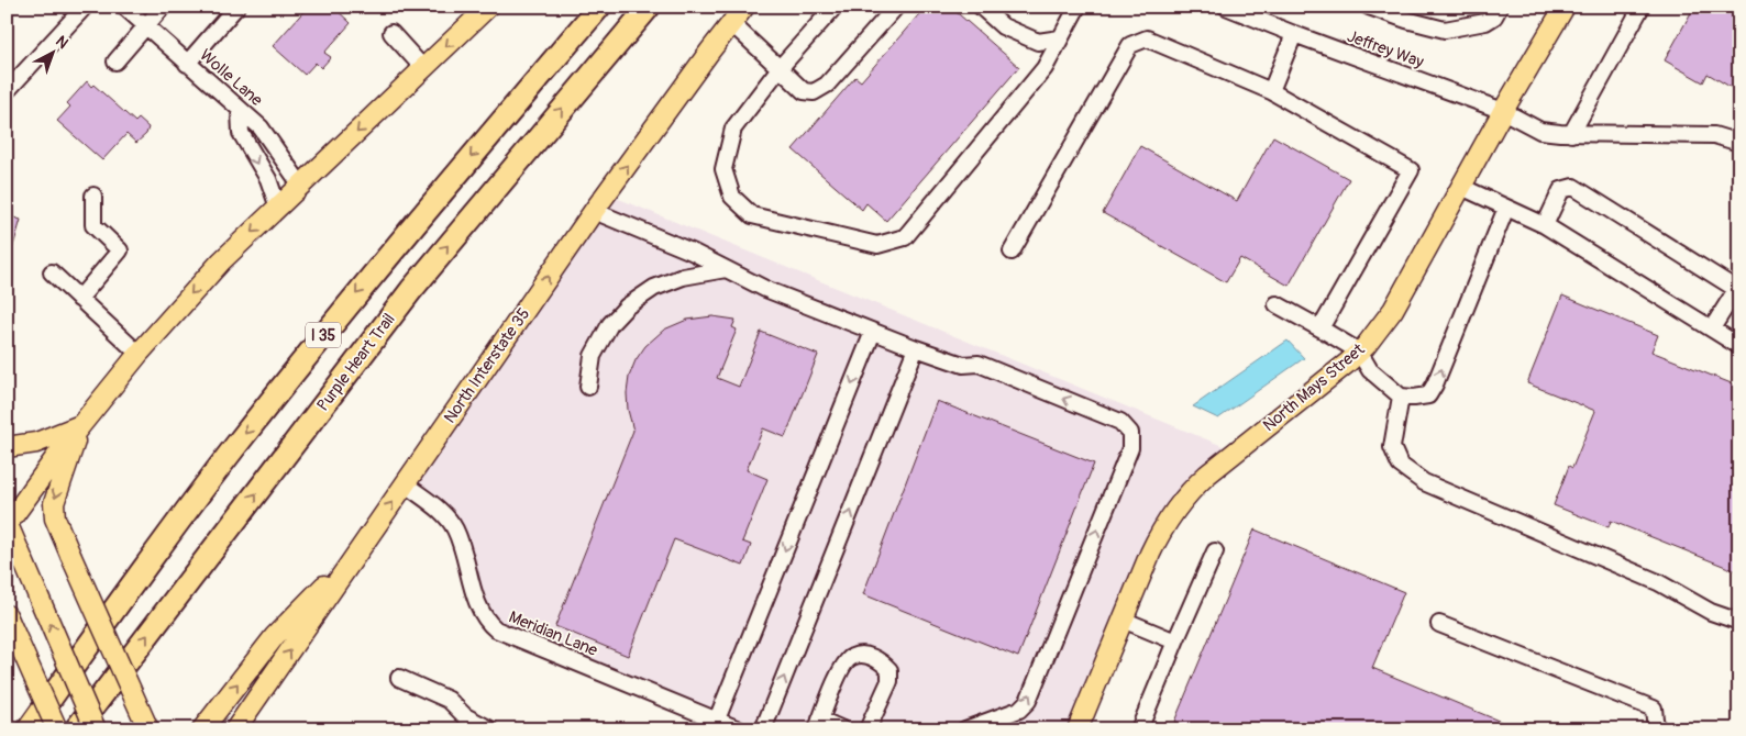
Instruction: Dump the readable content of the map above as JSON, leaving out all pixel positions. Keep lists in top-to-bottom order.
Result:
{
  "streets": {
    "highway": ["I 35", "Purple Heart Trail"],
    "main road": ["North Interstate 35", "North Mays Street"],
    "street": ["Jeffrey Way", "Wolle Lane", "Meridian Lane"]
  },
  "crossings": [
    ["Jeffrey Way", "North Mays Street"],
    ["North Interstate 35", "Meridian Lane"]
  ],
  "one_way": ["North Interstate 35"],
  "north": "top right"
}
